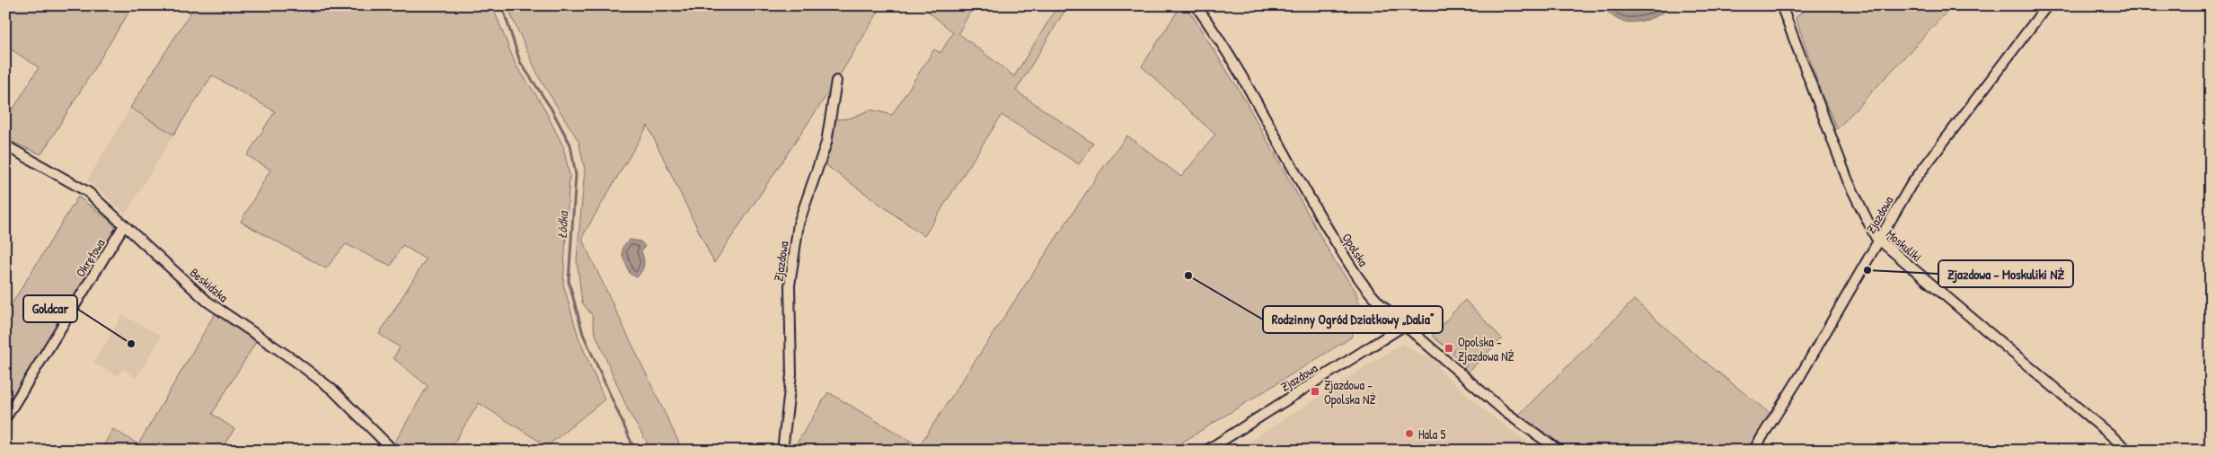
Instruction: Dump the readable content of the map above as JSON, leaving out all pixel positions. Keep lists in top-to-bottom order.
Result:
{
  "streets": {
    "street": [
      "Zjazdowa",
      "Moskuliki",
      "Opolska",
      "Okrętowa",
      "Beskidzka"
    ]
  },
  "crossings": [
    ["Zjazdowa", "Moskuliki"],
    ["Zjazdowa", "Opolska"],
    ["Okrętowa", "Beskidzka"]
  ],
  "water": ["Łódka"],
  "places": {
    "other": [
      "Zjazdowa - Moskuliki NŻ",
      "Rodzinny Ogród Działkowy „Dalia”",
      "Goldcar",
      "Hala 5"
    ],
    "transit": ["Opolska - Zjazdowa NŻ", "Zjazdowa - Opolska NŻ"]
  }
}
